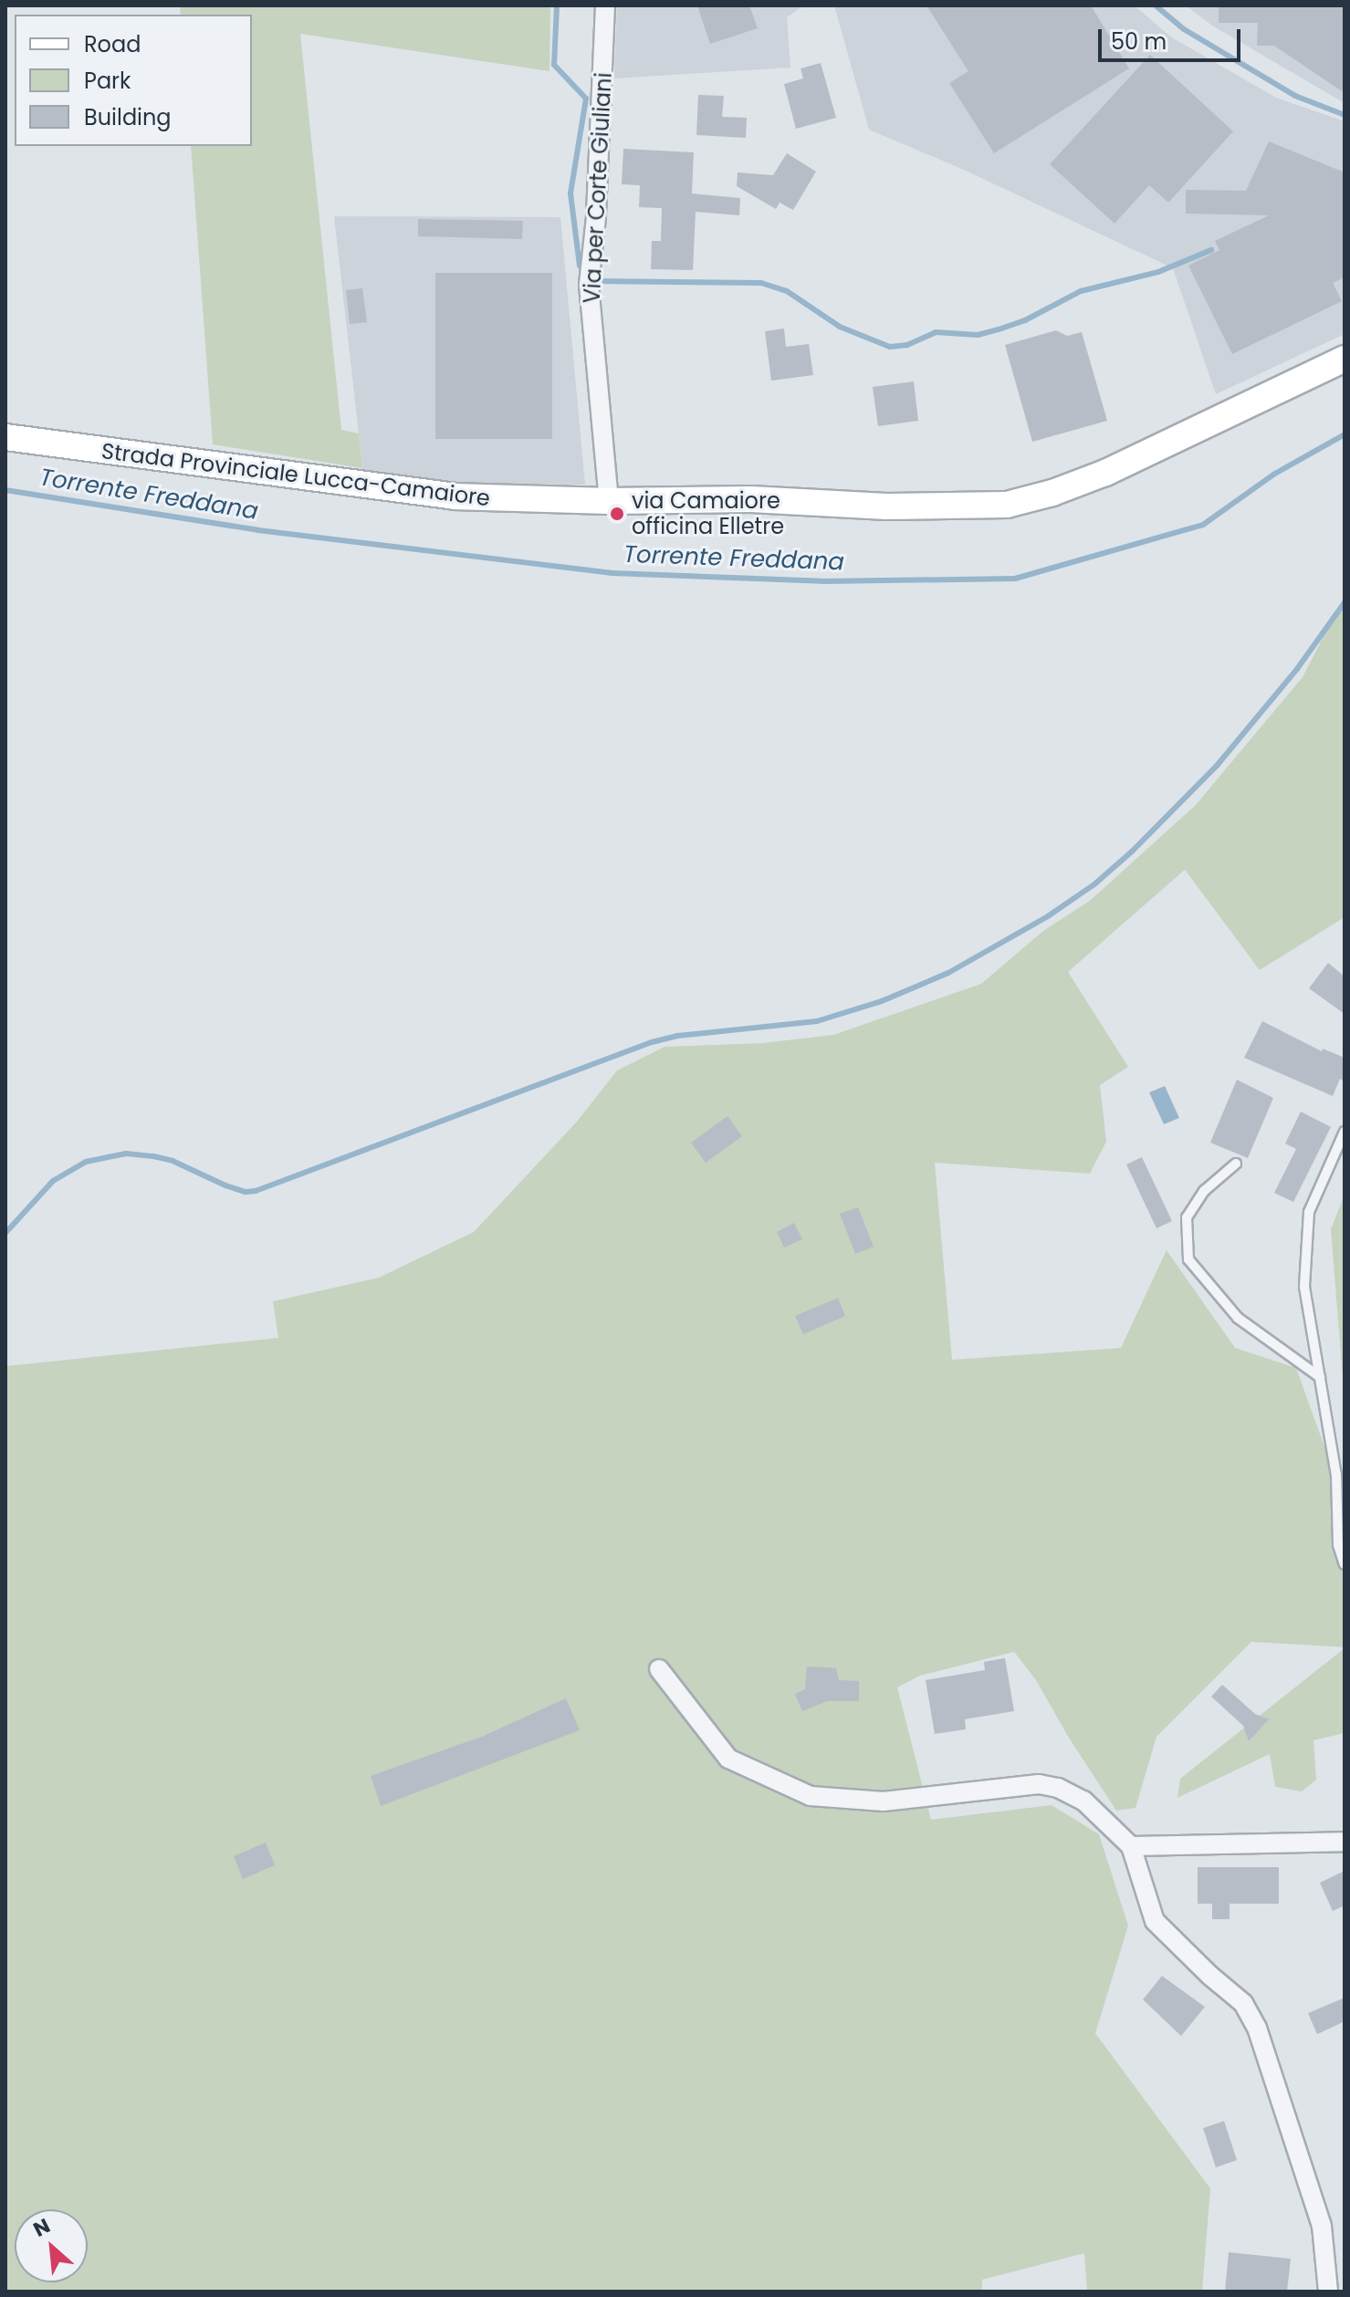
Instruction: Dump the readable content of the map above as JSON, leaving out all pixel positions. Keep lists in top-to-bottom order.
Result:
{
  "streets": {
    "main road": ["Strada Provinciale Lucca-Camaiore"],
    "street": ["Via per Corte Giuliani"]
  },
  "crossings": [
    ["Via per Corte Giuliani", "Strada Provinciale Lucca-Camaiore"]
  ],
  "water": ["Torrente Freddana"],
  "places": ["via Camaiore officina Elletre"],
  "legend": ["Road", "Park", "Building"],
  "scale_bar": "50 m",
  "north": "top left"
}
